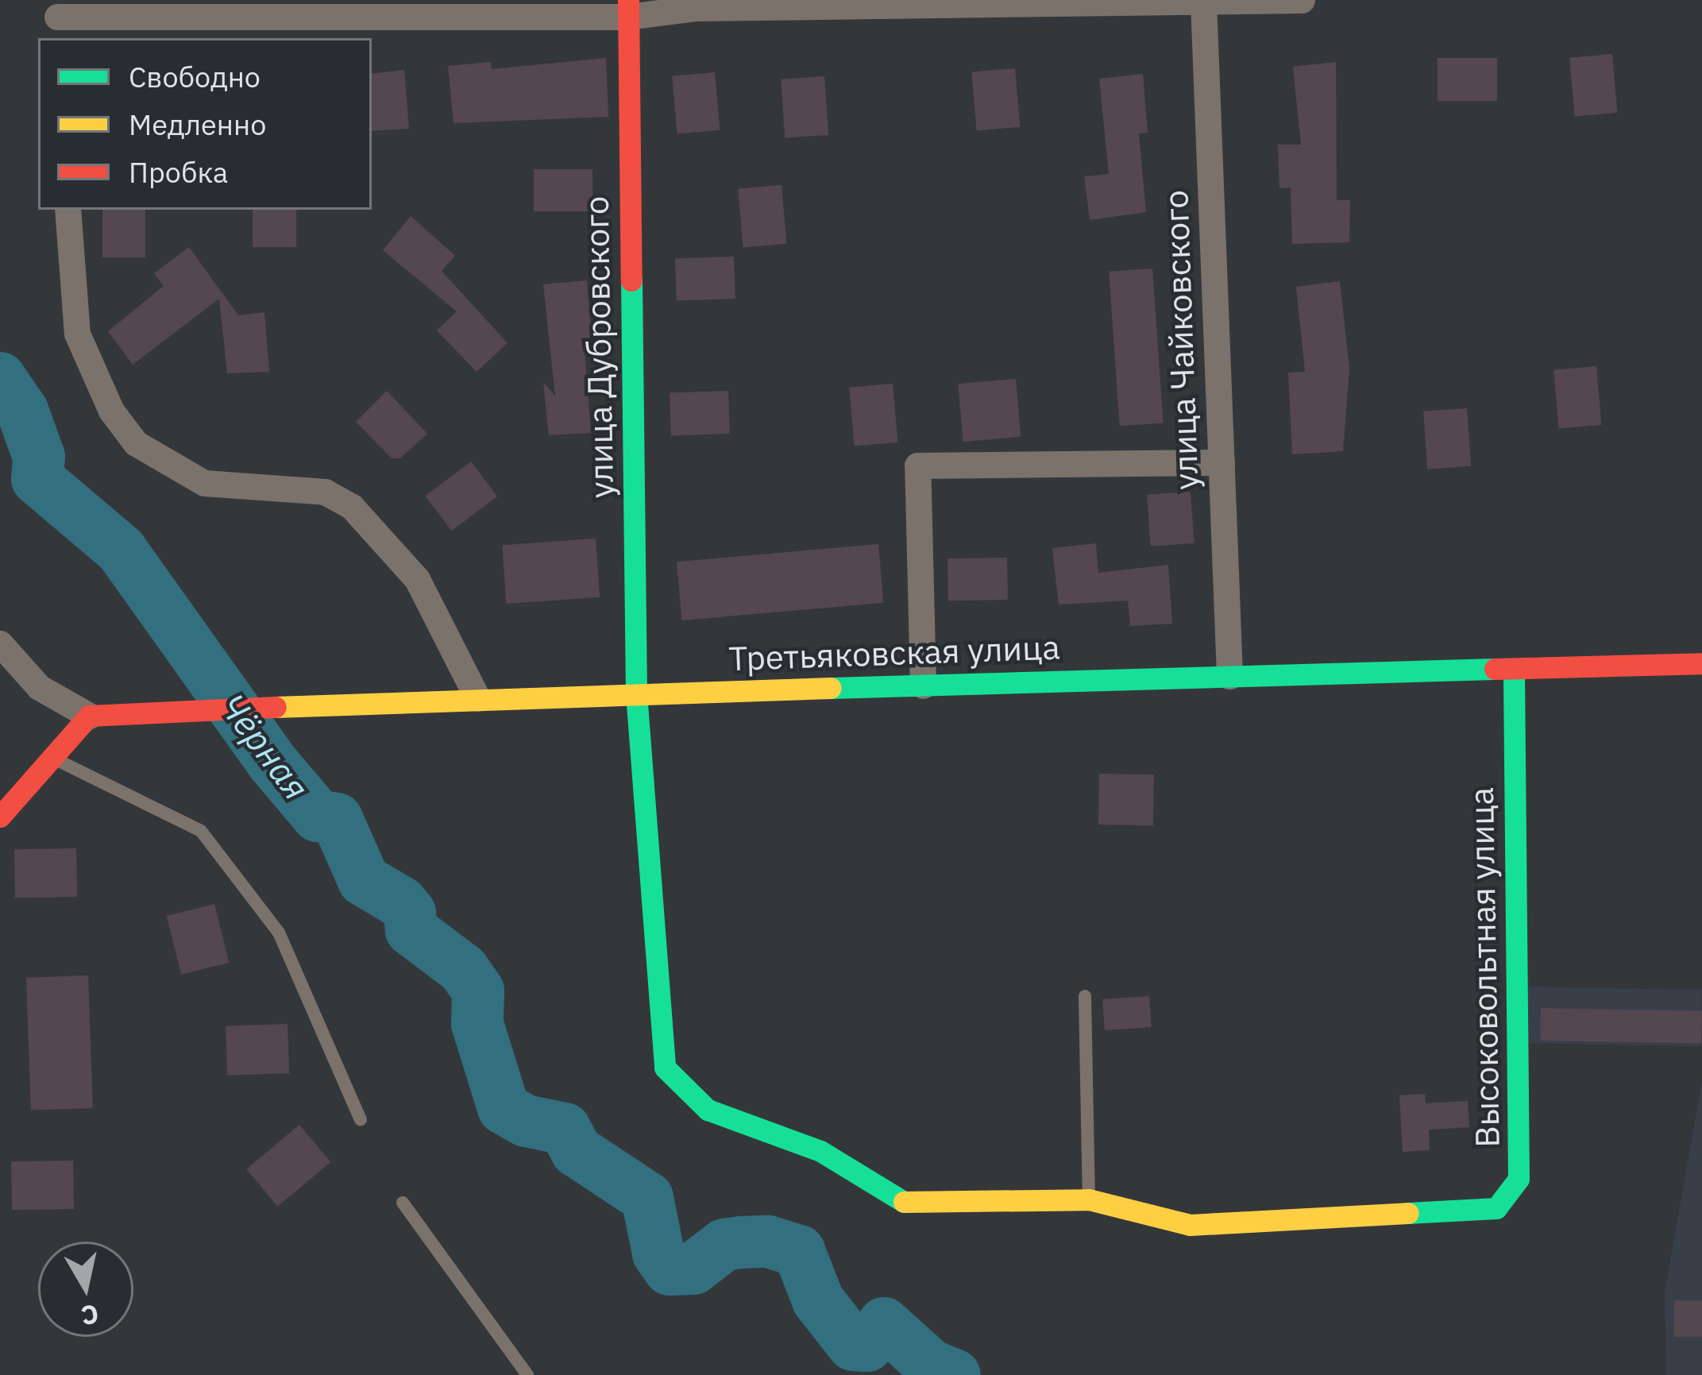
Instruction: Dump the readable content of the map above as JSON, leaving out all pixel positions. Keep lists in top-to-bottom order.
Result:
{
  "streets": {
    "street": [
      "улица Чайковского",
      "улица Дубровского",
      "Третьяковская улица",
      "Высоковольтная улица"
    ]
  },
  "crossings": [
    ["улица Чайковского", "Третьяковская улица"],
    ["улица Дубровского", "Третьяковская улица"],
    ["улица Дубровского", "Высоковольтная улица"],
    ["Третьяковская улица", "Высоковольтная улица"]
  ],
  "water": ["Чёрная"],
  "legend": ["Свободно", "Медленно", "Пробка"],
  "north": "bottom"
}
